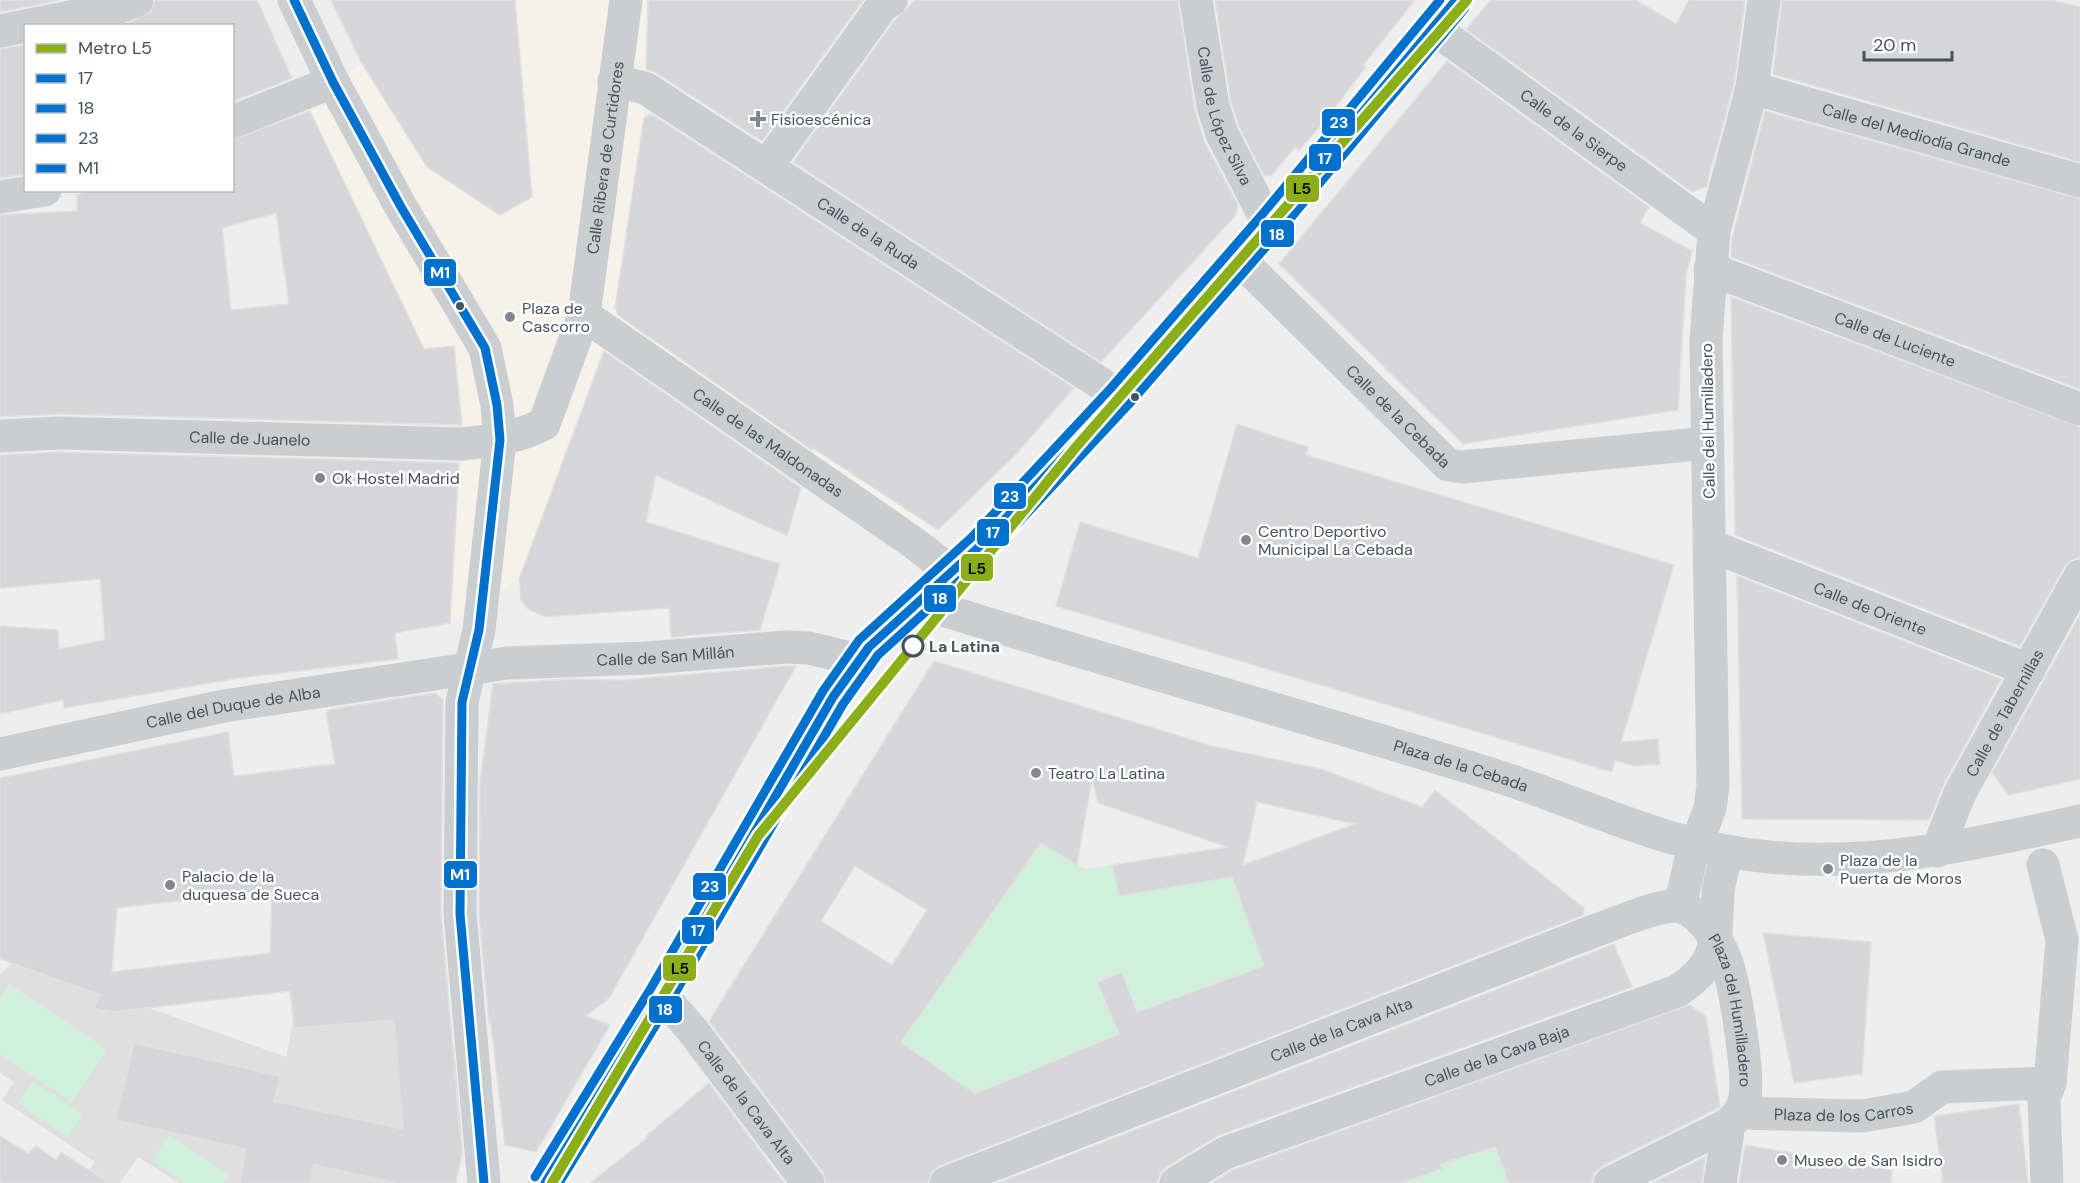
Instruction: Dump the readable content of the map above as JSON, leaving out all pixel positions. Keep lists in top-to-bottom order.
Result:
{
  "streets": {
    "street": [
      "Calle de López Silva",
      "Calle de la Sierpe",
      "Calle del Mediodía Grande",
      "Calle Ribera de Curtidores",
      "Calle de la Ruda",
      "Calle de Luciente",
      "Calle de la Cebada",
      "Calle del Humilladero",
      "Calle de Juanelo",
      "Calle de las Maldonadas",
      "Calle de Oriente",
      "Calle de San Millán",
      "Calle del Duque de Alba",
      "Calle de Tabernillas",
      "Plaza de la Cebada",
      "Plaza del Humilladero",
      "Calle de la Cava Alta",
      "Calle de la Cava Baja",
      "Plaza de los Carros"
    ]
  },
  "crossings": [
    ["Calle de la Sierpe", "Calle del Humilladero"],
    ["Calle del Mediodía Grande", "Calle del Humilladero"],
    ["Calle Ribera de Curtidores", "Calle de la Ruda"],
    ["Calle Ribera de Curtidores", "Calle de las Maldonadas"],
    ["Calle de Luciente", "Calle del Humilladero"],
    ["Calle de la Cebada", "Calle del Humilladero"],
    ["Calle del Humilladero", "Calle de Oriente"],
    ["Calle del Humilladero", "Plaza de la Cebada"],
    ["Calle del Humilladero", "Calle de la Cava Baja"],
    ["Calle de las Maldonadas", "Plaza de la Cebada"],
    ["Calle de Oriente", "Calle de Tabernillas"],
    ["Calle de San Millán", "Calle del Duque de Alba"],
    ["Plaza de la Cebada", "Calle de la Cava Baja"],
    ["Plaza del Humilladero", "Calle de la Cava Alta"],
    ["Plaza del Humilladero", "Calle de la Cava Baja"],
    ["Plaza del Humilladero", "Plaza de los Carros"]
  ],
  "places": {
    "health": ["Fisioescénica"],
    "other": [
      "Plaza de Cascorro",
      "Ok Hostel Madrid",
      "Centro Deportivo Municipal La Cebada",
      "La Latina",
      "Teatro La Latina",
      "Plaza de la Puerta de Moros",
      "Palacio de la duquesa de Sueca",
      "Museo de San Isidro"
    ]
  },
  "lines": [
    "metro line L5",
    "transit line 17",
    "transit line 23",
    "transit line M1",
    "transit line 18"
  ],
  "legend": [
    "Metro L5",
    "17",
    "18",
    "23",
    "M1"
  ],
  "scale_bar": "20 m"
}
